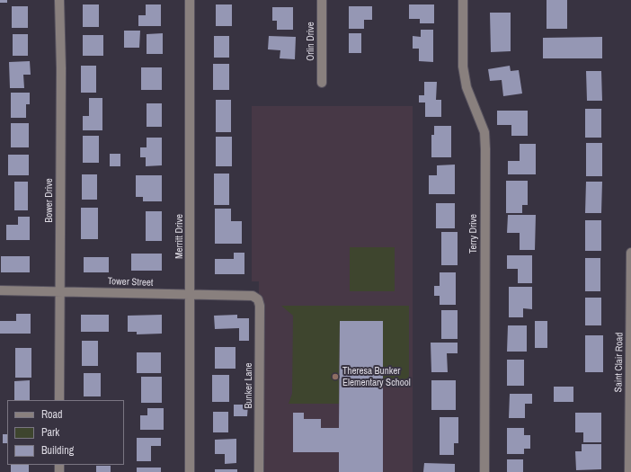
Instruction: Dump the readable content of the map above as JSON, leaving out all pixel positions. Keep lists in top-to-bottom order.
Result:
{
  "streets": {
    "street": [
      "Orlin Drive",
      "Bower Drive",
      "Terry Drive",
      "Merritt Drive",
      "Tower Street",
      "Saint Clair Road",
      "Bunker Lane"
    ]
  },
  "crossings": [
    ["Bower Drive", "Tower Street"],
    ["Merritt Drive", "Tower Street"],
    ["Tower Street", "Bunker Lane"]
  ],
  "places": ["Theresa Bunker Elementary School"],
  "legend": ["Road", "Park", "Building"]
}
